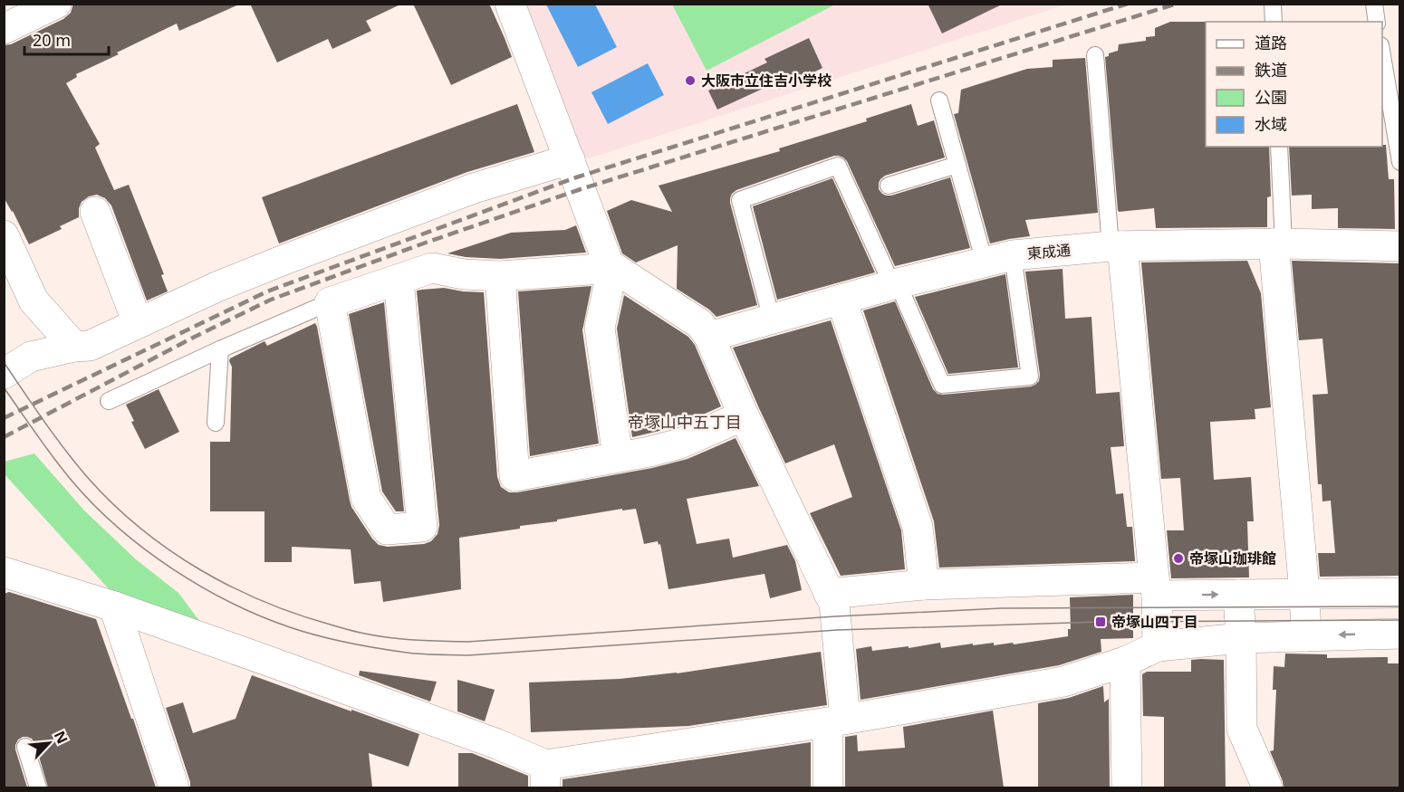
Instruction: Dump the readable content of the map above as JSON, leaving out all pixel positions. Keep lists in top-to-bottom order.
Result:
{
  "streets": {
    "street": ["東成通"]
  },
  "districts": ["帝塚山中五丁目"],
  "places": {
    "other": ["大阪市立住吉小学校", "帝塚山珈琲館"],
    "transit": ["帝塚山四丁目"]
  },
  "legend": [
    "道路",
    "鉄道",
    "公園",
    "水域"
  ],
  "scale_bar": "20 m",
  "north": "top right"
}
